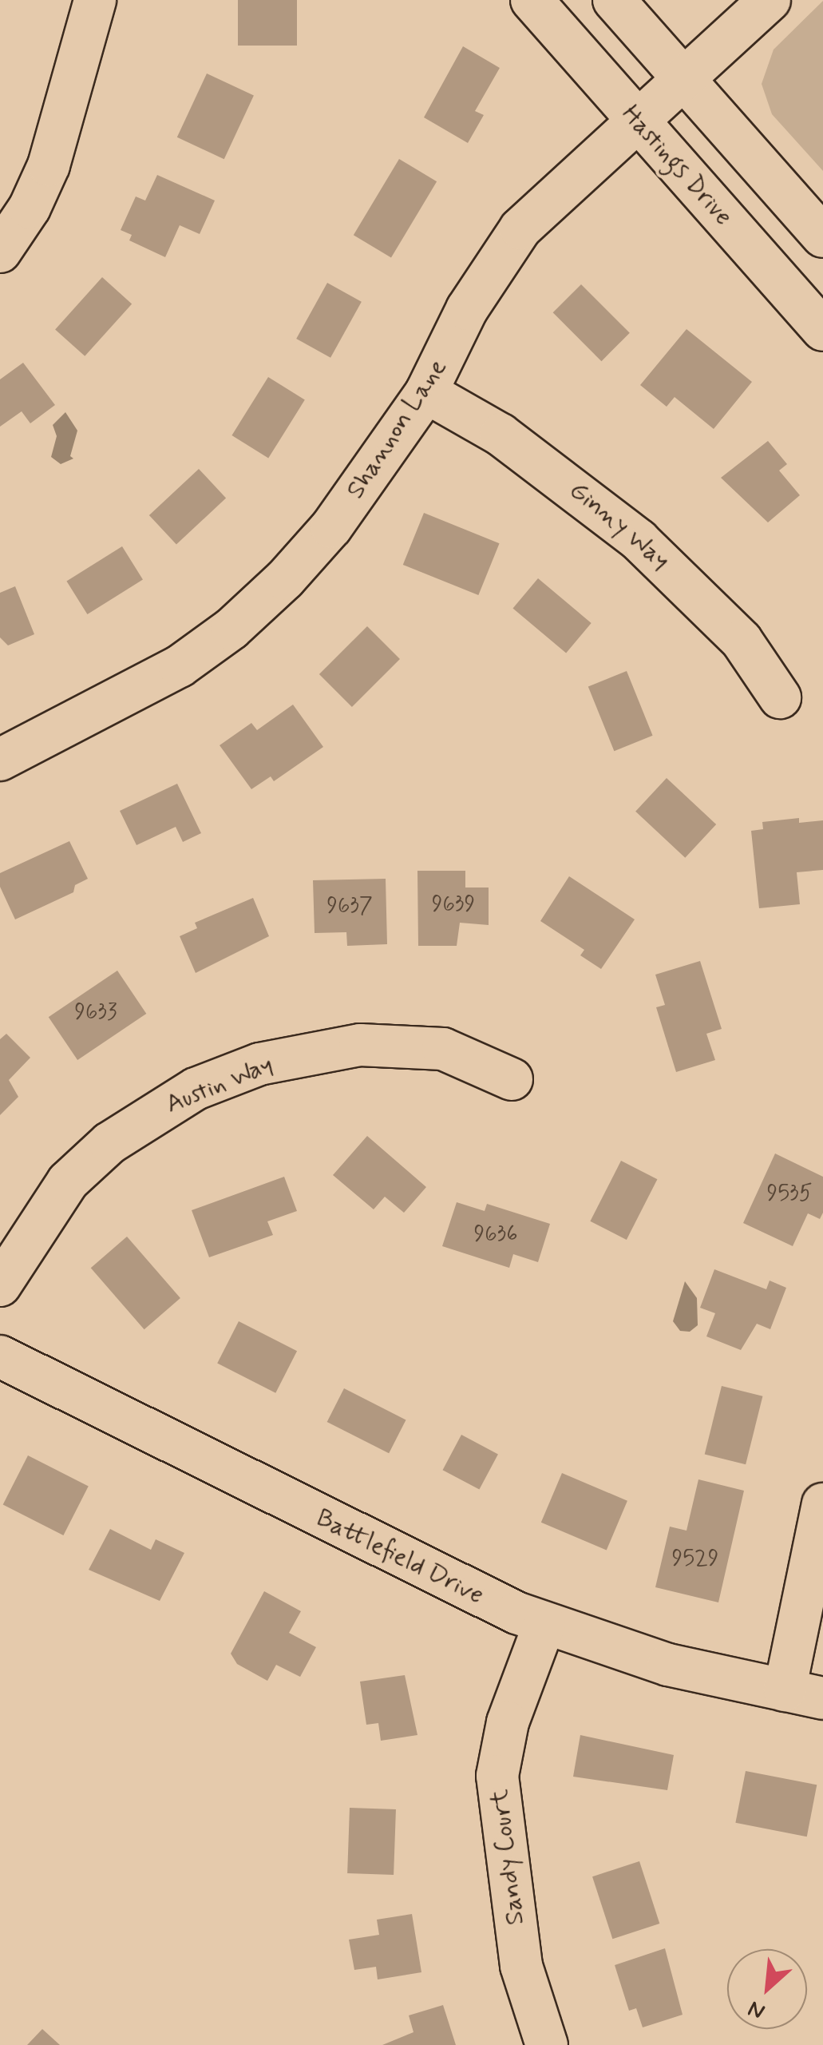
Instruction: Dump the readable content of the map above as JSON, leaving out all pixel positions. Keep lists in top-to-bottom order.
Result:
{
  "streets": {
    "street": [
      "Hastings Drive",
      "Shannon Lane",
      "Ginny Way",
      "Austin Way",
      "Battlefield Drive",
      "Sandy Court"
    ]
  },
  "crossings": [
    ["Hastings Drive", "Shannon Lane"],
    ["Shannon Lane", "Ginny Way"],
    ["Battlefield Drive", "Sandy Court"]
  ],
  "house_numbers": [
    "9639",
    "9637",
    "9633",
    "9535",
    "9636",
    "9529"
  ],
  "north": "bottom left"
}
